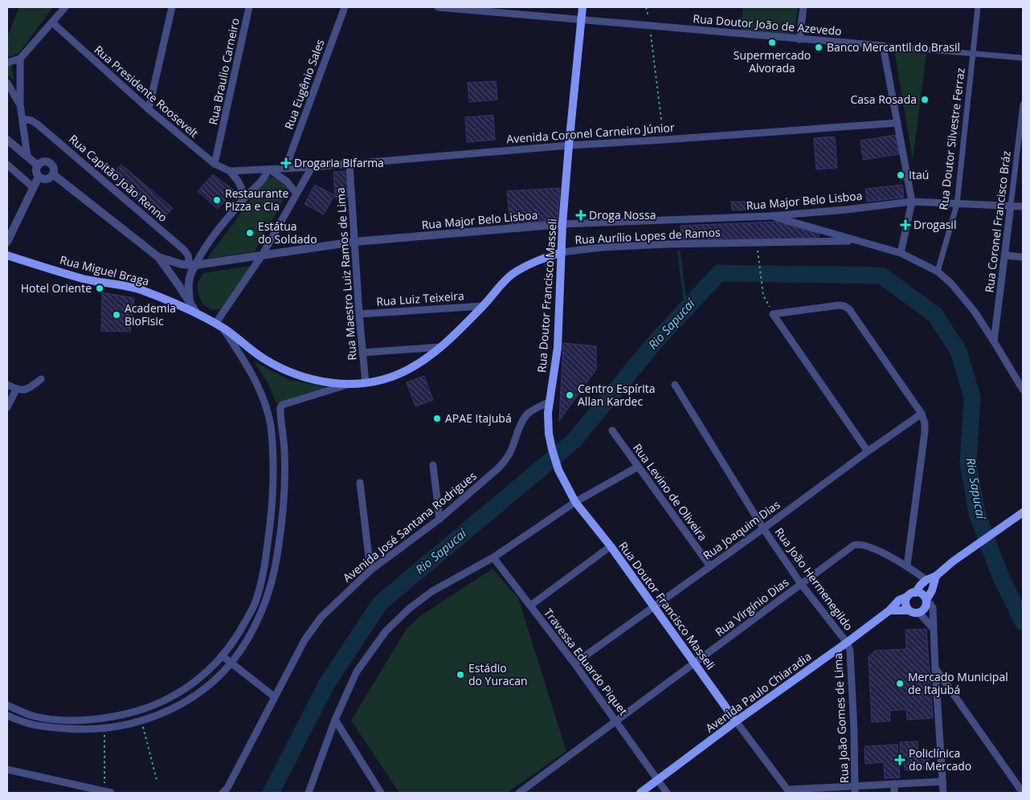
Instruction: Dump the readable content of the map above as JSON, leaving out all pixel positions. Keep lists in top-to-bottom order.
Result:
{
  "streets": {
    "main road": [
      "Rua Aurílio Lopes de Ramos",
      "Rua Miguel Braga",
      "Rua Doutor Francisco Masseli",
      "Avenida Paulo Chiaradia"
    ],
    "street": [
      "Rua Doutor João de Azevedo",
      "Rua Braulio Carneiro",
      "Rua Eugênio Sales",
      "Rua Presidente Roosevelt",
      "Avenida Coronel Carneiro Júnior",
      "Rua Doutor Silvestre Ferraz",
      "Rua Capitão João Renno",
      "Rua Major Belo Lisboa",
      "Rua Coronel Francisco Bráz",
      "Rua Maestro Luiz Ramos de Lima",
      "Rua Luiz Teixeira",
      "Rua Levino de Oliveira",
      "Avenida José Santana Rodrigues",
      "Rua Joaquim Dias",
      "Rua João Hermenegildo",
      "Rua Virgínio Dias",
      "Travessa Eduardo Piquet",
      "Rua João Gomes de Lima"
    ]
  },
  "crossings": [
    ["Rua Doutor João de Azevedo", "Rua Doutor Silvestre Ferraz"],
    ["Rua Doutor João de Azevedo", "Rua Doutor Francisco Masseli"],
    ["Rua Braulio Carneiro", "Rua Presidente Roosevelt"],
    ["Rua Eugênio Sales", "Avenida Coronel Carneiro Júnior"],
    ["Rua Presidente Roosevelt", "Avenida Coronel Carneiro Júnior"],
    ["Avenida Coronel Carneiro Júnior", "Rua Maestro Luiz Ramos de Lima"],
    ["Avenida Coronel Carneiro Júnior", "Rua Doutor Francisco Masseli"],
    ["Rua Doutor Silvestre Ferraz", "Rua Major Belo Lisboa"],
    ["Rua Capitão João Renno", "Rua Major Belo Lisboa"],
    ["Rua Major Belo Lisboa", "Rua Coronel Francisco Bráz"],
    ["Rua Major Belo Lisboa", "Rua Maestro Luiz Ramos de Lima"],
    ["Rua Major Belo Lisboa", "Rua Doutor Francisco Masseli"],
    ["Rua Aurílio Lopes de Ramos", "Rua Miguel Braga"],
    ["Rua Aurílio Lopes de Ramos", "Rua Maestro Luiz Ramos de Lima"],
    ["Rua Aurílio Lopes de Ramos", "Rua Doutor Francisco Masseli"],
    ["Rua Aurílio Lopes de Ramos", "Rua Luiz Teixeira"],
    ["Rua Maestro Luiz Ramos de Lima", "Rua Luiz Teixeira"],
    ["Rua Doutor Francisco Masseli", "Avenida José Santana Rodrigues"],
    ["Rua Doutor Francisco Masseli", "Rua Joaquim Dias"],
    ["Rua Doutor Francisco Masseli", "Rua Virgínio Dias"],
    ["Rua Doutor Francisco Masseli", "Avenida Paulo Chiaradia"],
    ["Rua Levino de Oliveira", "Rua Joaquim Dias"],
    ["Rua Joaquim Dias", "Rua João Hermenegildo"],
    ["Rua Joaquim Dias", "Travessa Eduardo Piquet"],
    ["Rua João Hermenegildo", "Rua Virgínio Dias"],
    ["Rua João Hermenegildo", "Avenida Paulo Chiaradia"],
    ["Rua João Hermenegildo", "Rua João Gomes de Lima"],
    ["Rua Virgínio Dias", "Travessa Eduardo Piquet"],
    ["Travessa Eduardo Piquet", "Avenida Paulo Chiaradia"],
    ["Avenida Paulo Chiaradia", "Rua João Gomes de Lima"]
  ],
  "water": ["Rio Sapucaí"],
  "places": {
    "other": [
      "Supermercado Alvorada",
      "Banco Mercantil do Brasil",
      "Casa Rosada",
      "Itaú",
      "Restaurante Pizza e Cia",
      "Estátua do Soldado",
      "Hotel Oriente",
      "Academia BioFisic",
      "Centro Espírita Allan Kardec",
      "APAE Itajubá",
      "Estádio do Yuracan",
      "Mercado Municipal de Itajubá"
    ],
    "health": [
      "Drogaria Bifarma",
      "Droga Nossa",
      "Drogasil",
      "Policlínica do Mercado"
    ]
  }
}
